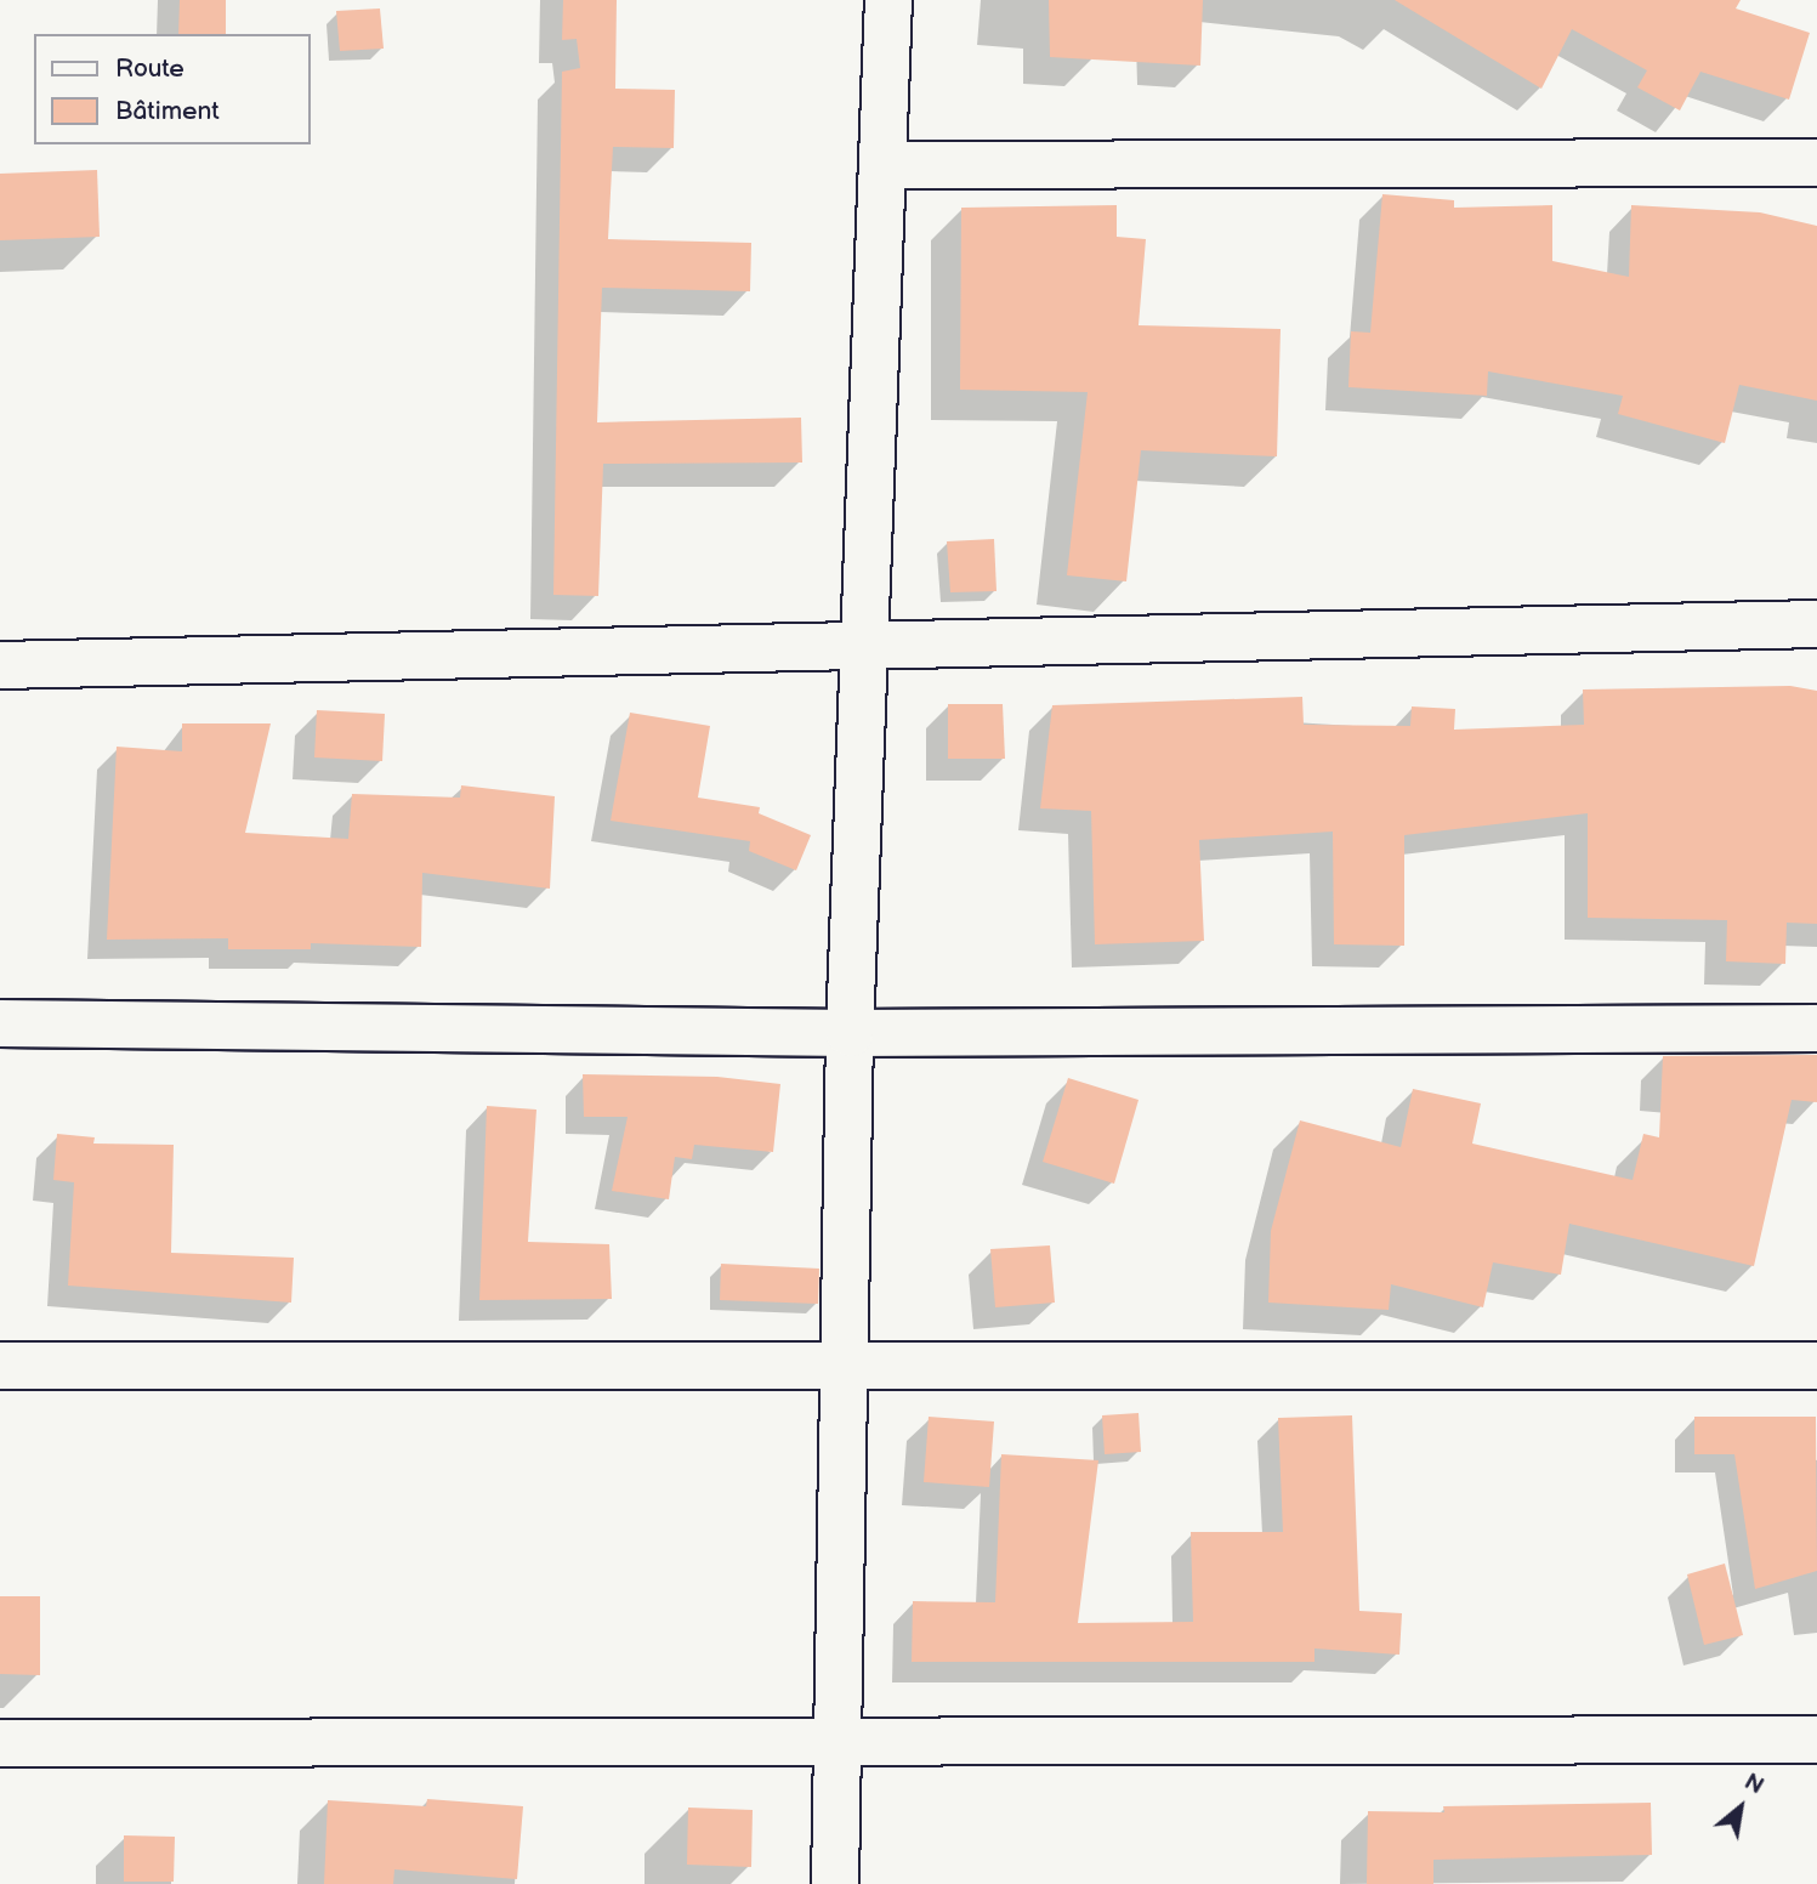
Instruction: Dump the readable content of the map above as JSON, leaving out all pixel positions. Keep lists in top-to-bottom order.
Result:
{
  "legend": ["Route", "Bâtiment"],
  "north": "top right"
}
